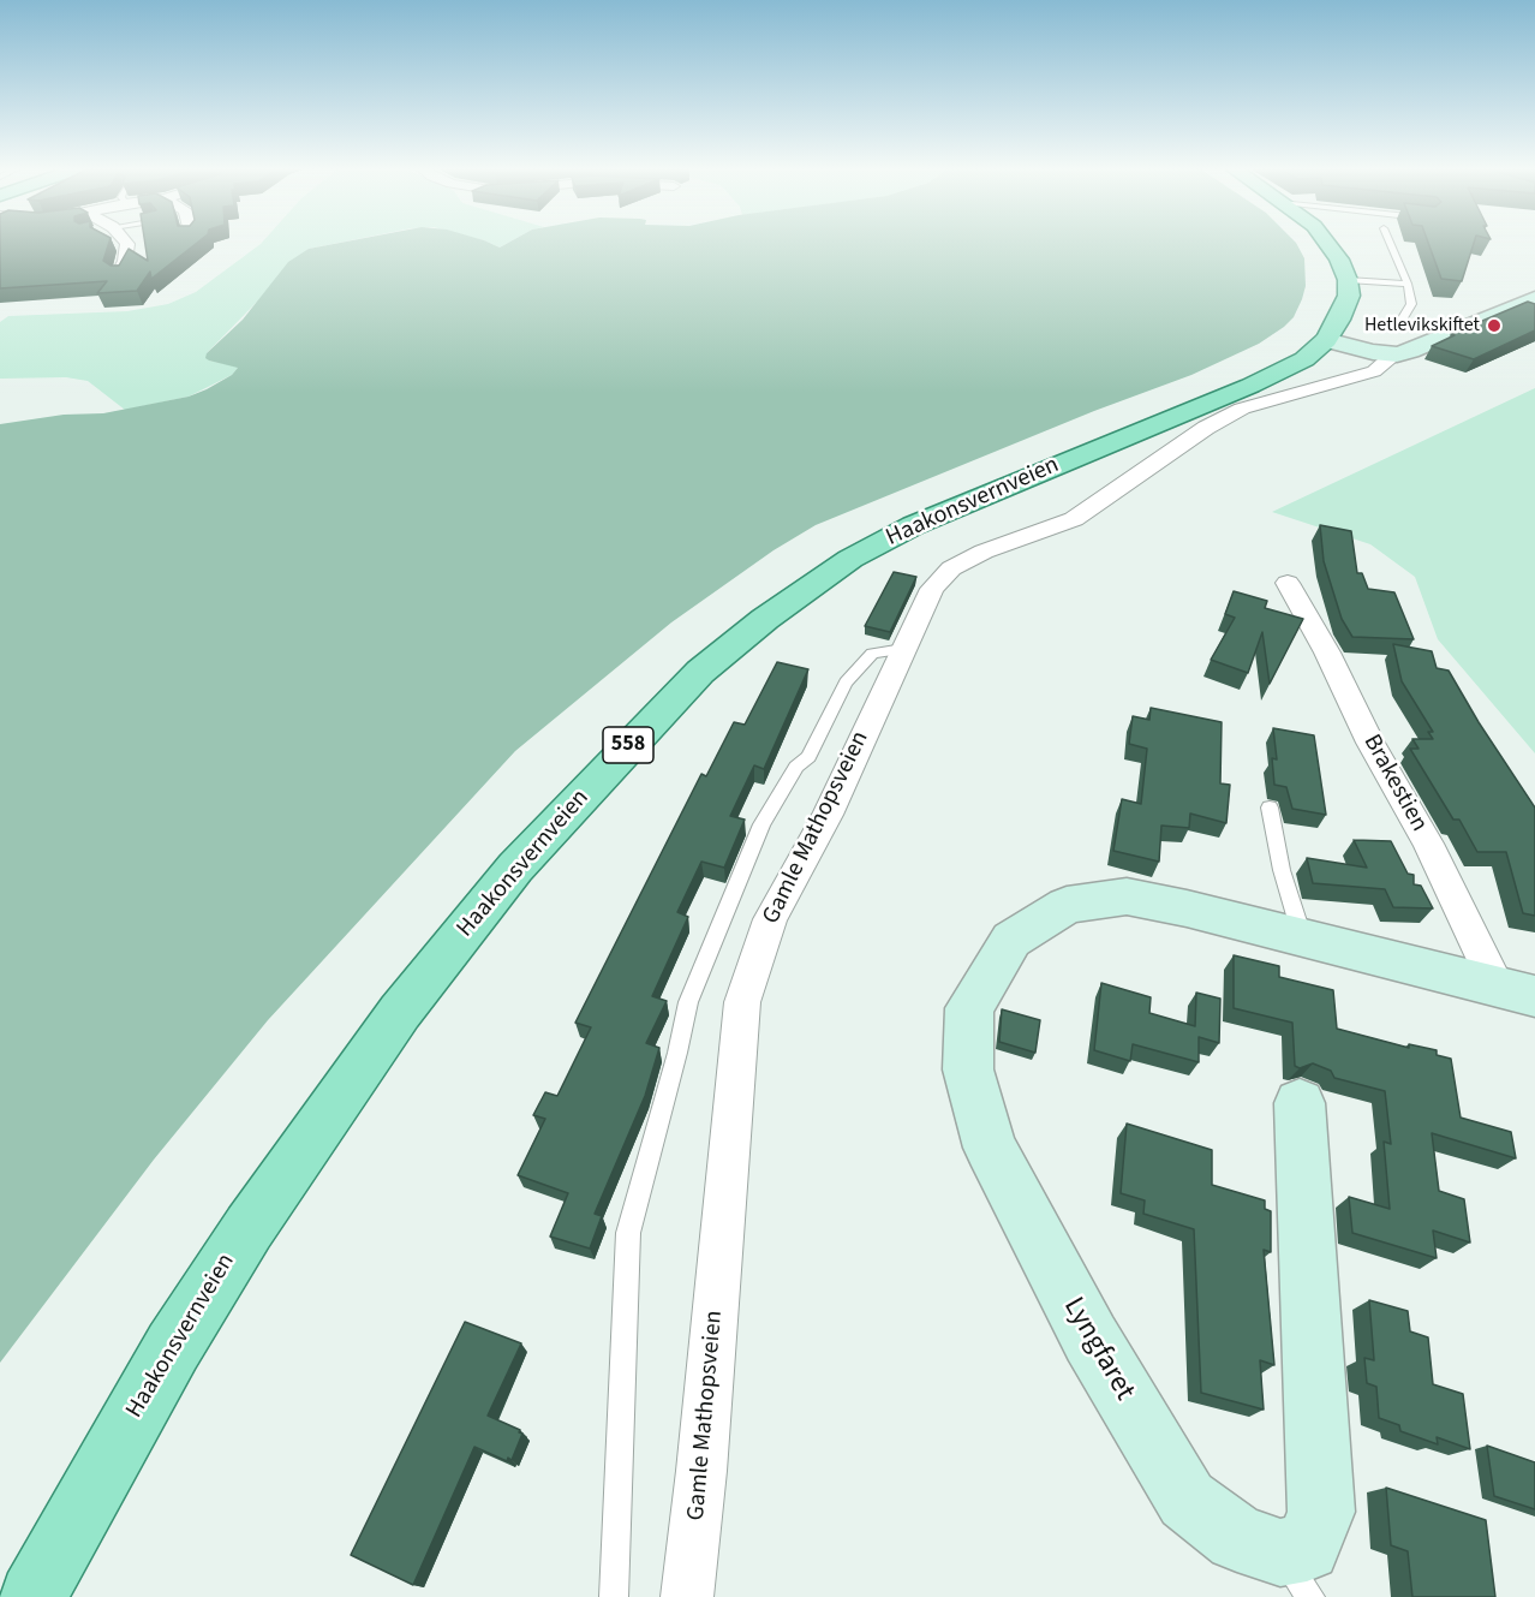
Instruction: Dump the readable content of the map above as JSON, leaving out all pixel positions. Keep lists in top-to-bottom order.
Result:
{
  "streets": {
    "main road": ["Haakonsvernveien", "558"],
    "street": ["Brakestien", "Gamle Mathopsveien", "Lyngfaret"]
  },
  "crossings": [
    ["Brakestien", "Lyngfaret"]
  ],
  "places": ["Hetlevikskiftet"]
}
